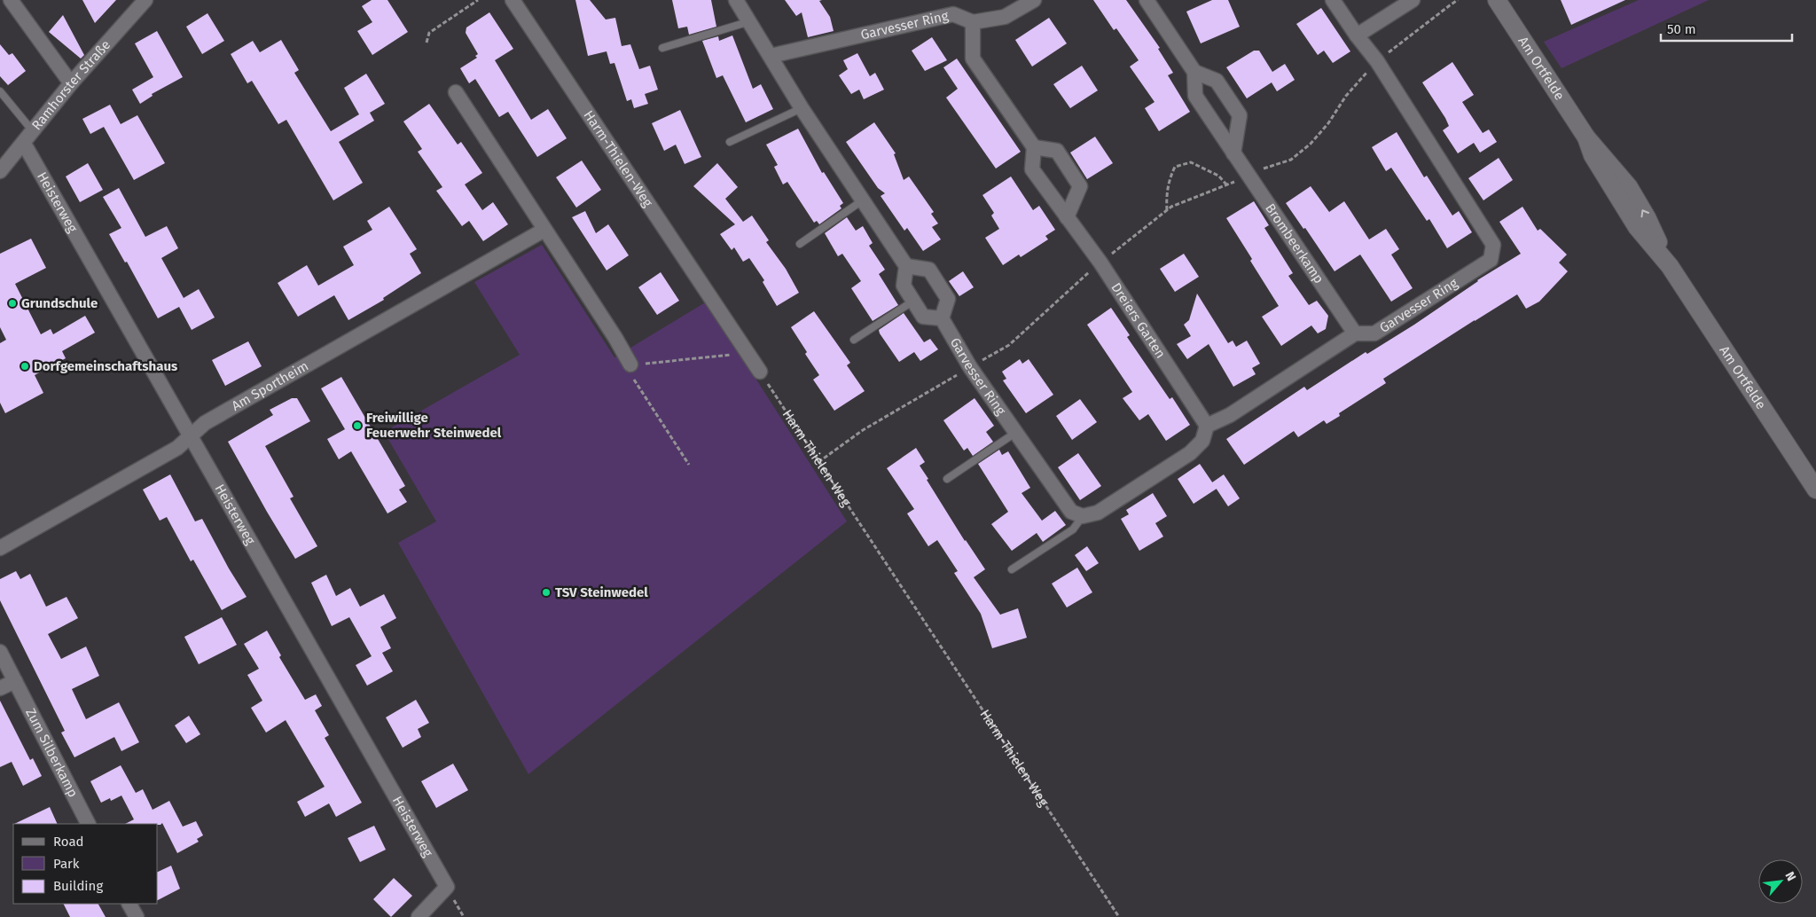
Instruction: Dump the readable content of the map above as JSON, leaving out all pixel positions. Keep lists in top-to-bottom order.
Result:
{
  "streets": {
    "street": [
      "Garvesser Ring",
      "Am Ortfelde",
      "Ramhorster Straße",
      "Harm-Thielen-Weg",
      "Heisterweg",
      "Brombeerkamp",
      "Dreiers Garten",
      "Am Sportheim",
      "Zum Silberkamp"
    ]
  },
  "crossings": [
    ["Garvesser Ring", "Brombeerkamp"],
    ["Garvesser Ring", "Dreiers Garten"],
    ["Ramhorster Straße", "Heisterweg"],
    ["Heisterweg", "Am Sportheim"]
  ],
  "places": [
    "Grundschule",
    "Dorfgemeinschaftshaus",
    "Freiwillige Feuerwehr Steinwedel",
    "TSV Steinwedel"
  ],
  "legend": ["Road", "Park", "Building"],
  "scale_bar": "50 m",
  "north": "top right"
}
